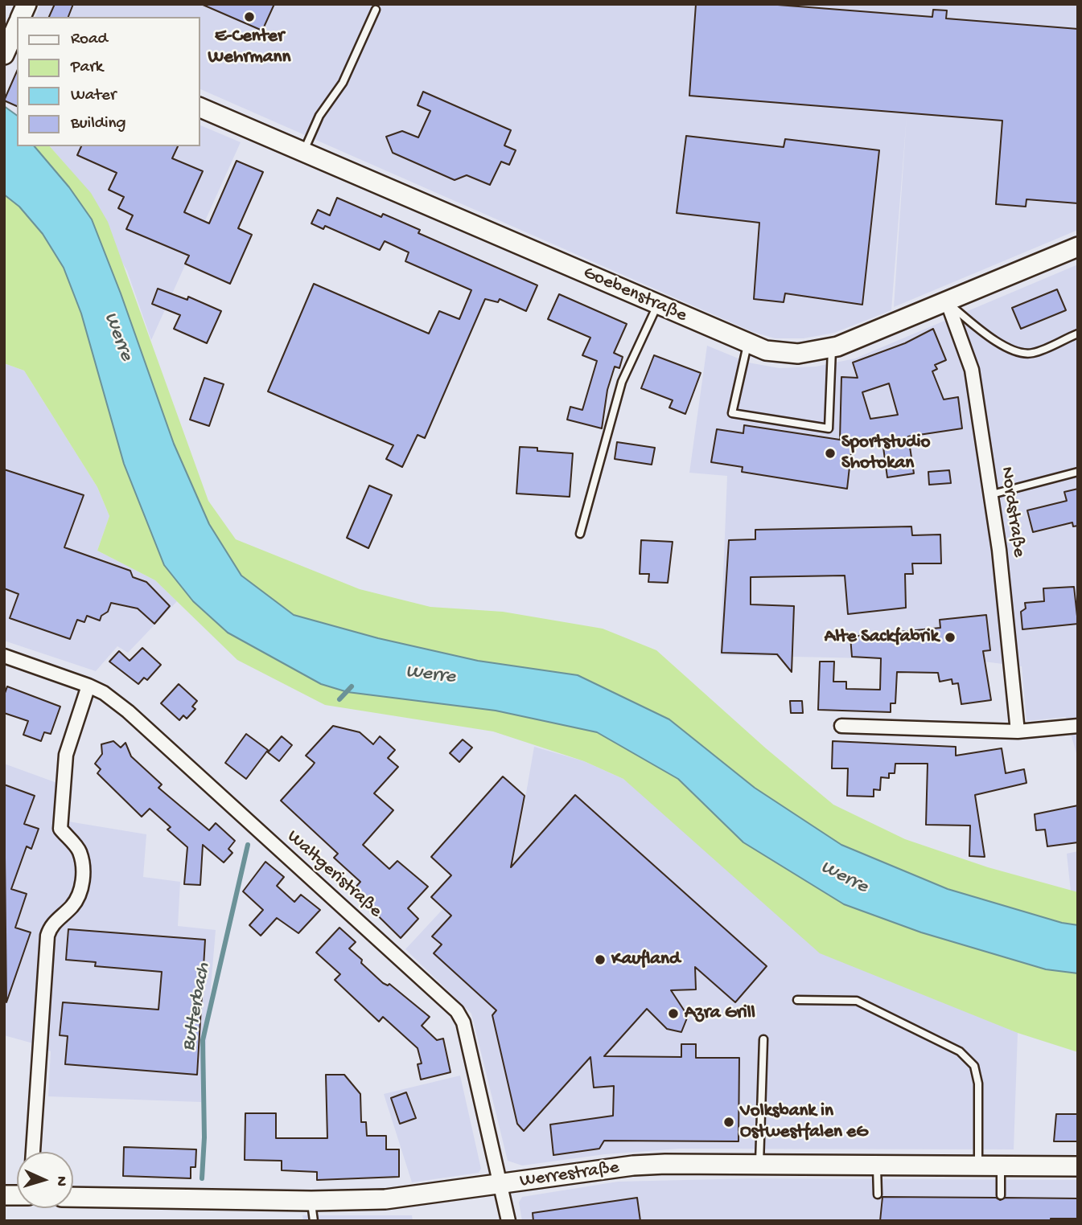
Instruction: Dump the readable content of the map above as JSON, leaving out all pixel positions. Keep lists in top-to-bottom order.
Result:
{
  "streets": {
    "main road": ["Goebenstraße", "Werrestraße"],
    "street": ["Nordstraße", "Waltgeristraße"]
  },
  "crossings": [
    ["Goebenstraße", "Nordstraße"],
    ["Waltgeristraße", "Werrestraße"]
  ],
  "water": ["Werre", "Butterbach"],
  "places": [
    "E-Center Wehrmann",
    "Sportstudio Shotokan",
    "Alte Sackfabrik",
    "Kaufland",
    "Azra Grill",
    "Volksbank in Ostwestfalen eG"
  ],
  "legend": [
    "Road",
    "Park",
    "Water",
    "Building"
  ],
  "north": "right"
}
